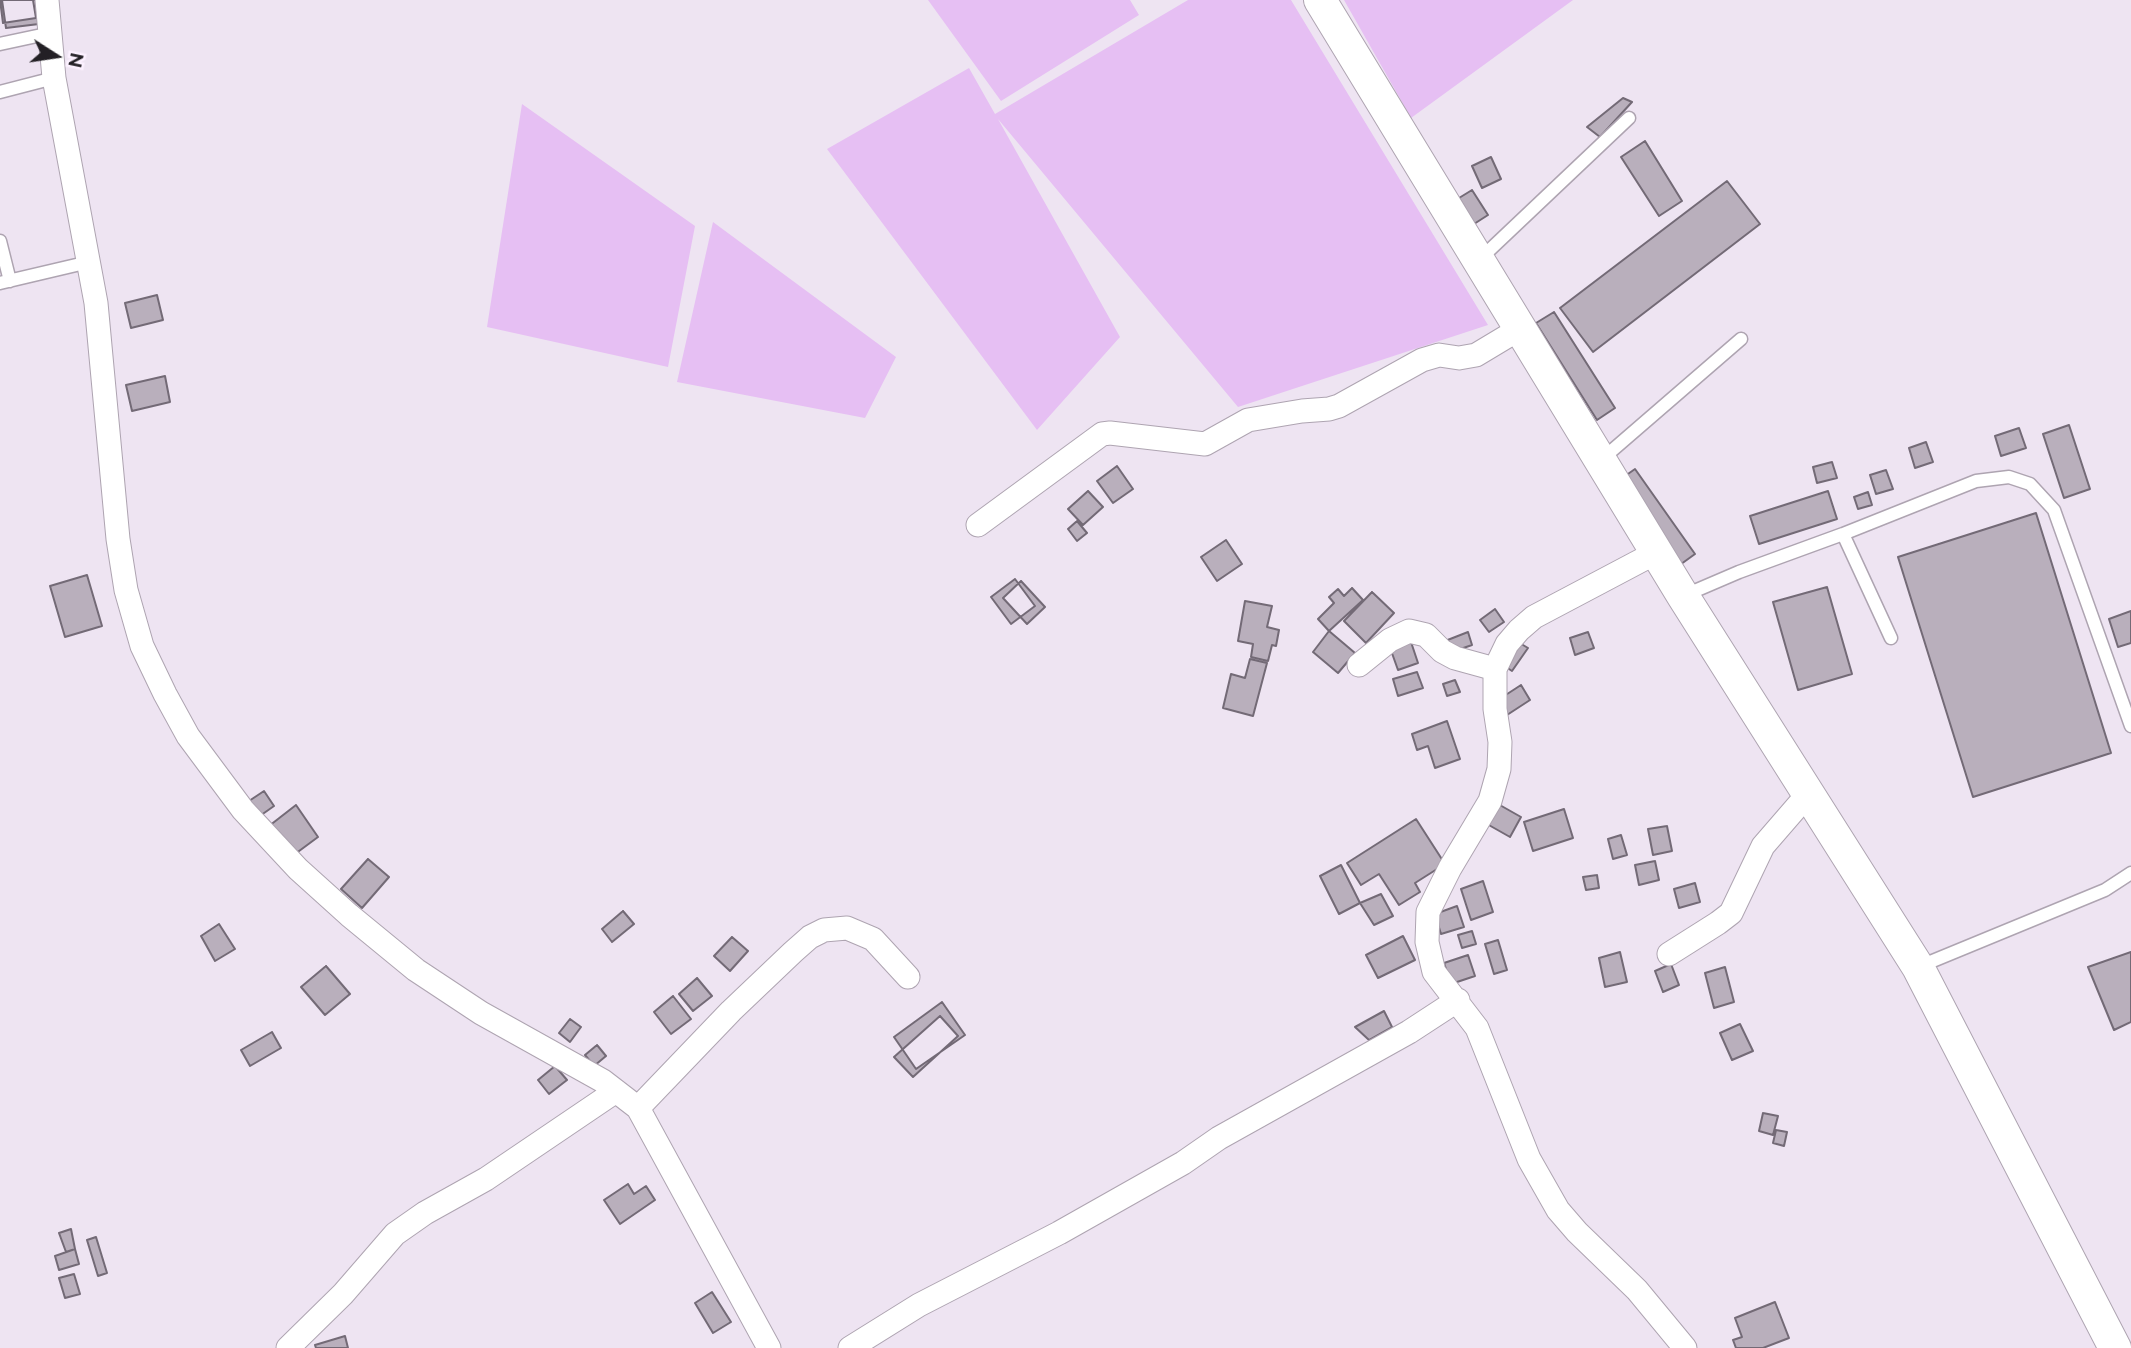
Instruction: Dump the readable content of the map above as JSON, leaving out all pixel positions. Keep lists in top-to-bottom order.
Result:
{
  "north": "right"
}
